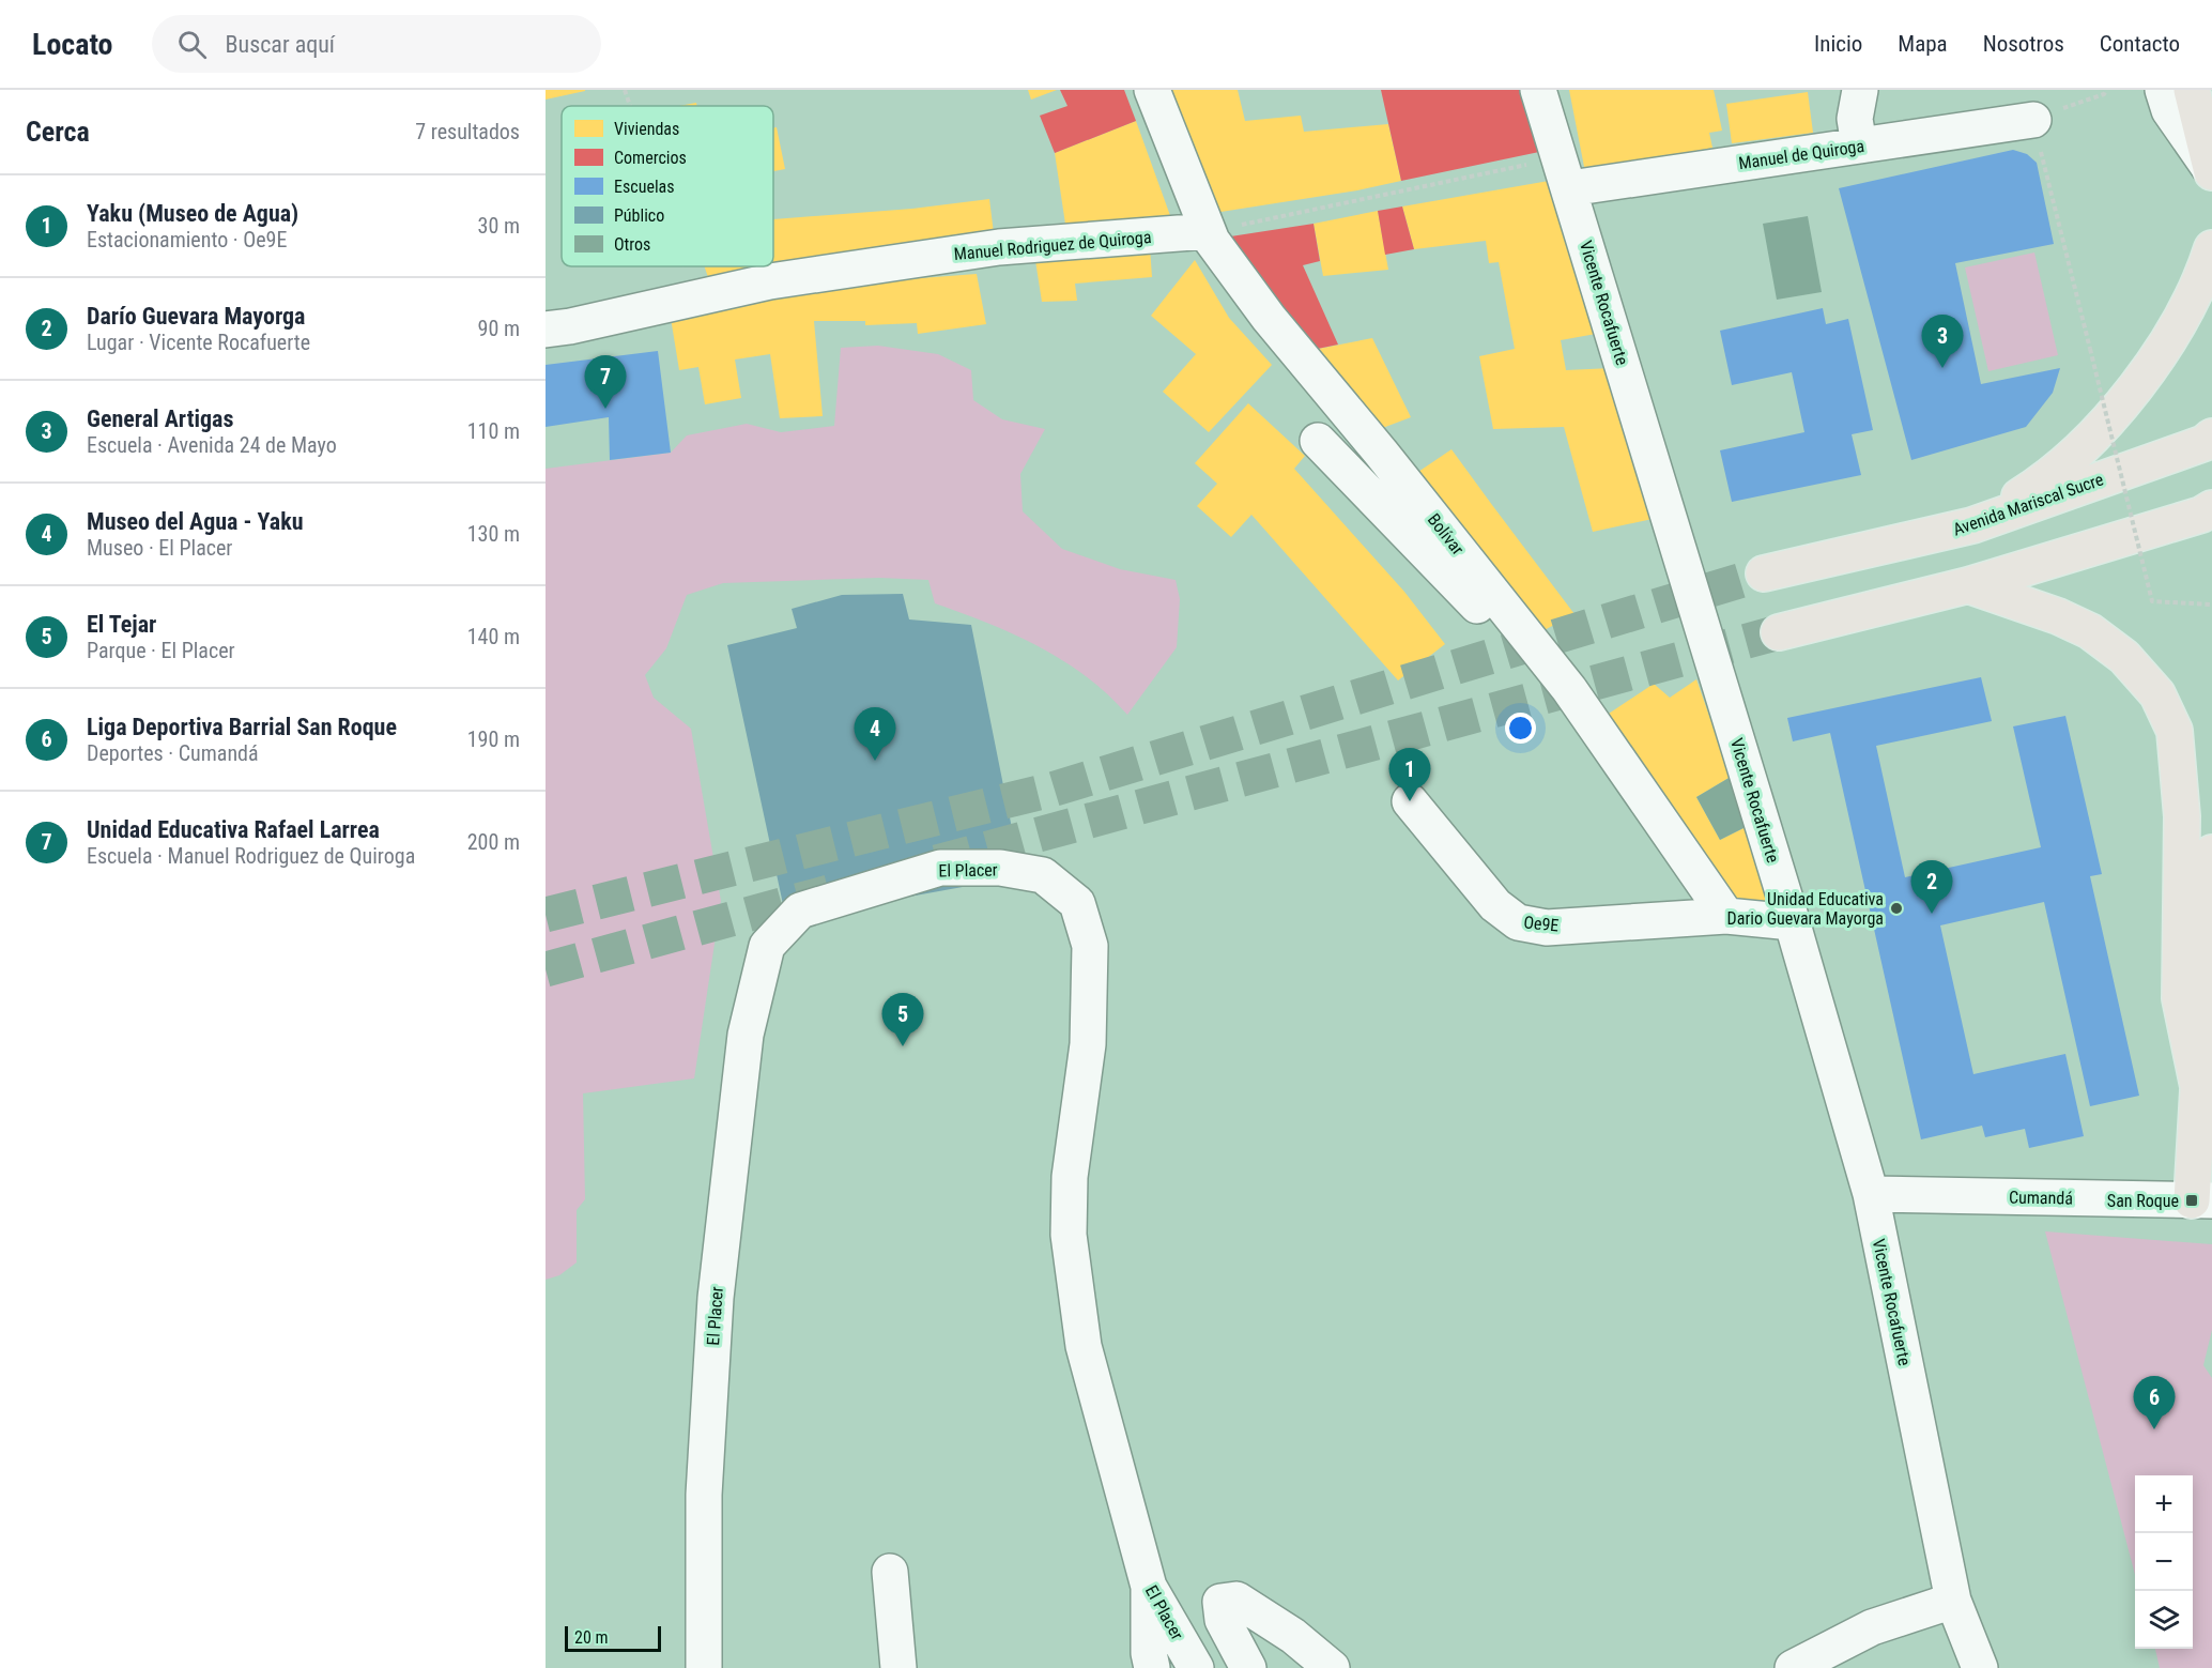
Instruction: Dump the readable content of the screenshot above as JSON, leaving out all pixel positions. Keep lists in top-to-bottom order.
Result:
{
  "streets": {
    "main road": ["Avenida Mariscal Sucre"],
    "street": [
      "Manuel de Quiroga",
      "Manuel Rodriguez de Quiroga",
      "Vicente Rocafuerte",
      "Bolívar",
      "El Placer",
      "Oe9E",
      "Cumandá"
    ]
  },
  "crossings": [
    ["Manuel de Quiroga", "Vicente Rocafuerte"],
    ["Manuel Rodriguez de Quiroga", "Bolívar"],
    ["Vicente Rocafuerte", "Cumandá"],
    ["Bolívar", "Oe9E"]
  ],
  "places": {
    "other": ["Unidad Educativa Dario Guevara Mayorga"],
    "transit": ["San Roque"]
  },
  "legend": [
    "Viviendas",
    "Comercios",
    "Escuelas",
    "Público",
    "Otros"
  ],
  "scale_bar": "20 m",
  "page": {
    "header": "Locato",
    "search": "Buscar aquí",
    "nav": [
      "Inicio",
      "Mapa",
      "Nosotros",
      "Contacto"
    ],
    "heading": ["Cerca", "7 resultados"],
    "list": [
      {
        "mark": "1",
        "name": "Yaku (Museo de Agua)",
        "note": "Estacionamiento · Oe9E",
        "value": "30 m"
      },
      {
        "mark": "2",
        "name": "Darío Guevara Mayorga",
        "note": "Lugar · Vicente Rocafuerte",
        "value": "90 m"
      },
      {
        "mark": "3",
        "name": "General Artigas",
        "note": "Escuela · Avenida 24 de Mayo",
        "value": "110 m"
      },
      {
        "mark": "4",
        "name": "Museo del Agua - Yaku",
        "note": "Museo · El Placer",
        "value": "130 m"
      },
      {
        "mark": "5",
        "name": "El Tejar",
        "note": "Parque · El Placer",
        "value": "140 m"
      },
      {
        "mark": "6",
        "name": "Liga Deportiva Barrial San Roque",
        "note": "Deportes · Cumandá",
        "value": "190 m"
      },
      {
        "mark": "7",
        "name": "Unidad Educativa Rafael Larrea",
        "note": "Escuela · Manuel Rodriguez de Quiroga",
        "value": "200 m"
      }
    ],
    "pins": [
      "3",
      "7",
      "4",
      "1",
      "2",
      "5",
      "6"
    ],
    "map_buttons": ["+", "−"],
    "scale": "20 m"
  }
}
